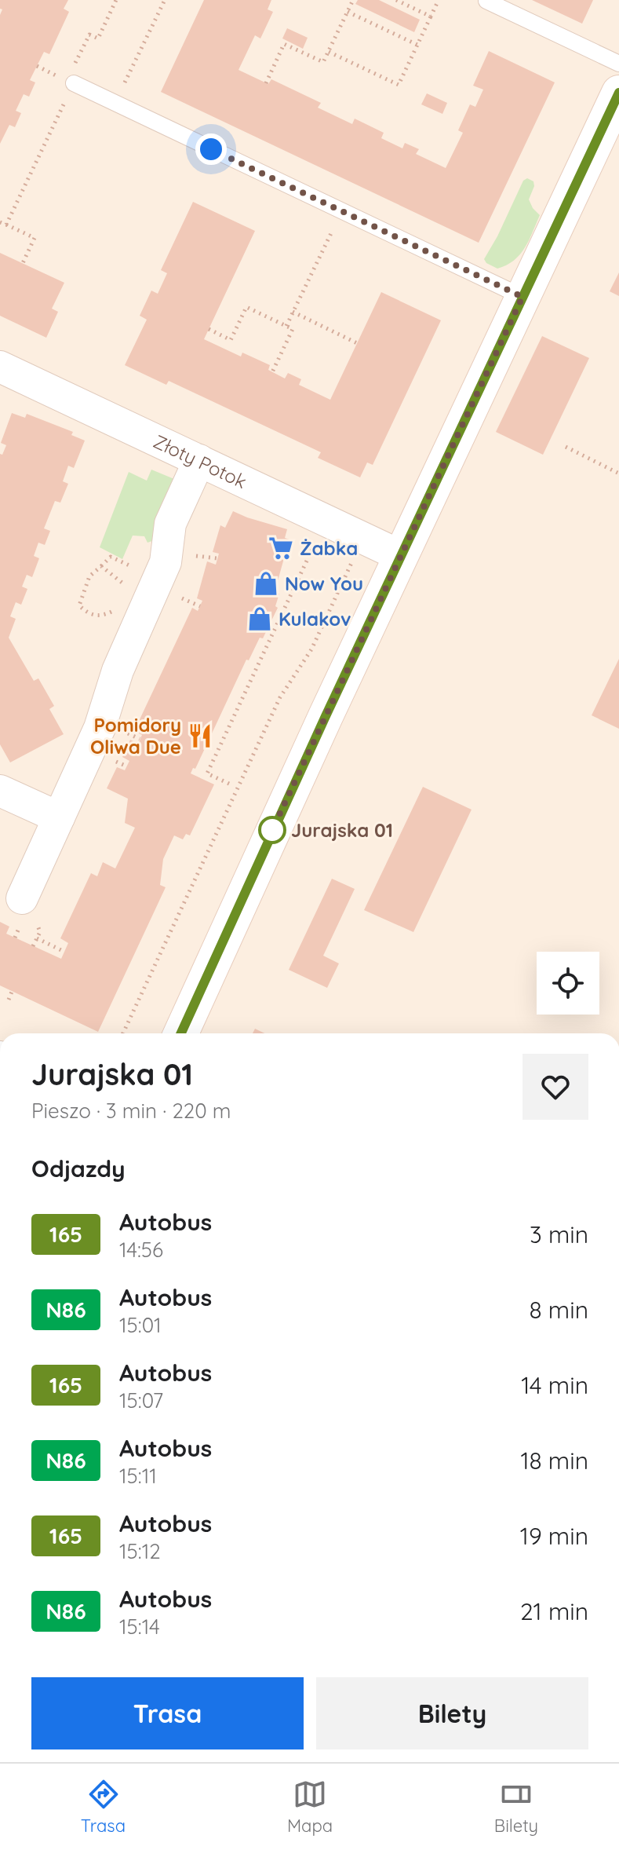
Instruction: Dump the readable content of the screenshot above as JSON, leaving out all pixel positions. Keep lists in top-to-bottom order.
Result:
{
  "streets": {
    "street": ["Złoty Potok"]
  },
  "places": {
    "supermarket": ["Żabka"],
    "shop": ["Now You", "Kulakov"],
    "restaurant": ["Pomidory Oliwa Due"],
    "other": ["Jurajska 01"]
  },
  "lines": ["bus line 165"],
  "page": {
    "heading": [
      ["Jurajska 01", "Pieszo · 3 min · 220 m"],
      "Odjazdy"
    ],
    "list": [
      {
        "mark": "165",
        "name": "Autobus",
        "note": "14:56",
        "value": "3 min"
      },
      {
        "mark": "N86",
        "name": "Autobus",
        "note": "15:01",
        "value": "8 min"
      },
      {
        "mark": "165",
        "name": "Autobus",
        "note": "15:07",
        "value": "14 min"
      },
      {
        "mark": "N86",
        "name": "Autobus",
        "note": "15:11",
        "value": "18 min"
      },
      {
        "mark": "165",
        "name": "Autobus",
        "note": "15:12",
        "value": "19 min"
      },
      {
        "mark": "N86",
        "name": "Autobus",
        "note": "15:14",
        "value": "21 min"
      }
    ],
    "buttons": ["Trasa", "Bilety"],
    "tabs": ["Trasa", "Mapa", "Bilety"]
  }
}
